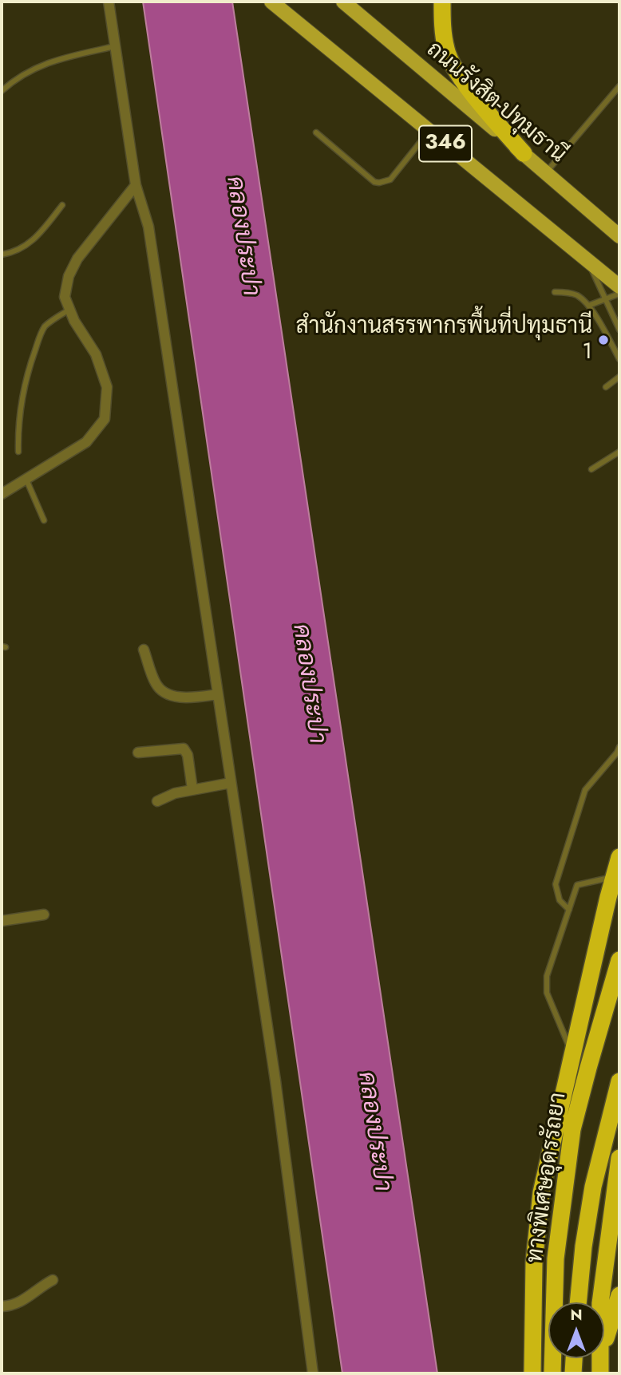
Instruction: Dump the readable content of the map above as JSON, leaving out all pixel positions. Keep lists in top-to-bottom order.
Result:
{
  "streets": {
    "highway": ["ทางพิเศษอุดรรัถยา"],
    "main road": ["ถนนรังสิต-ปทุมธานี", "346"]
  },
  "water": ["คลองประปา"],
  "places": ["สำนักงานสรรพากรพื้นที่ปทุมธานี 1"],
  "north": "top"
}
